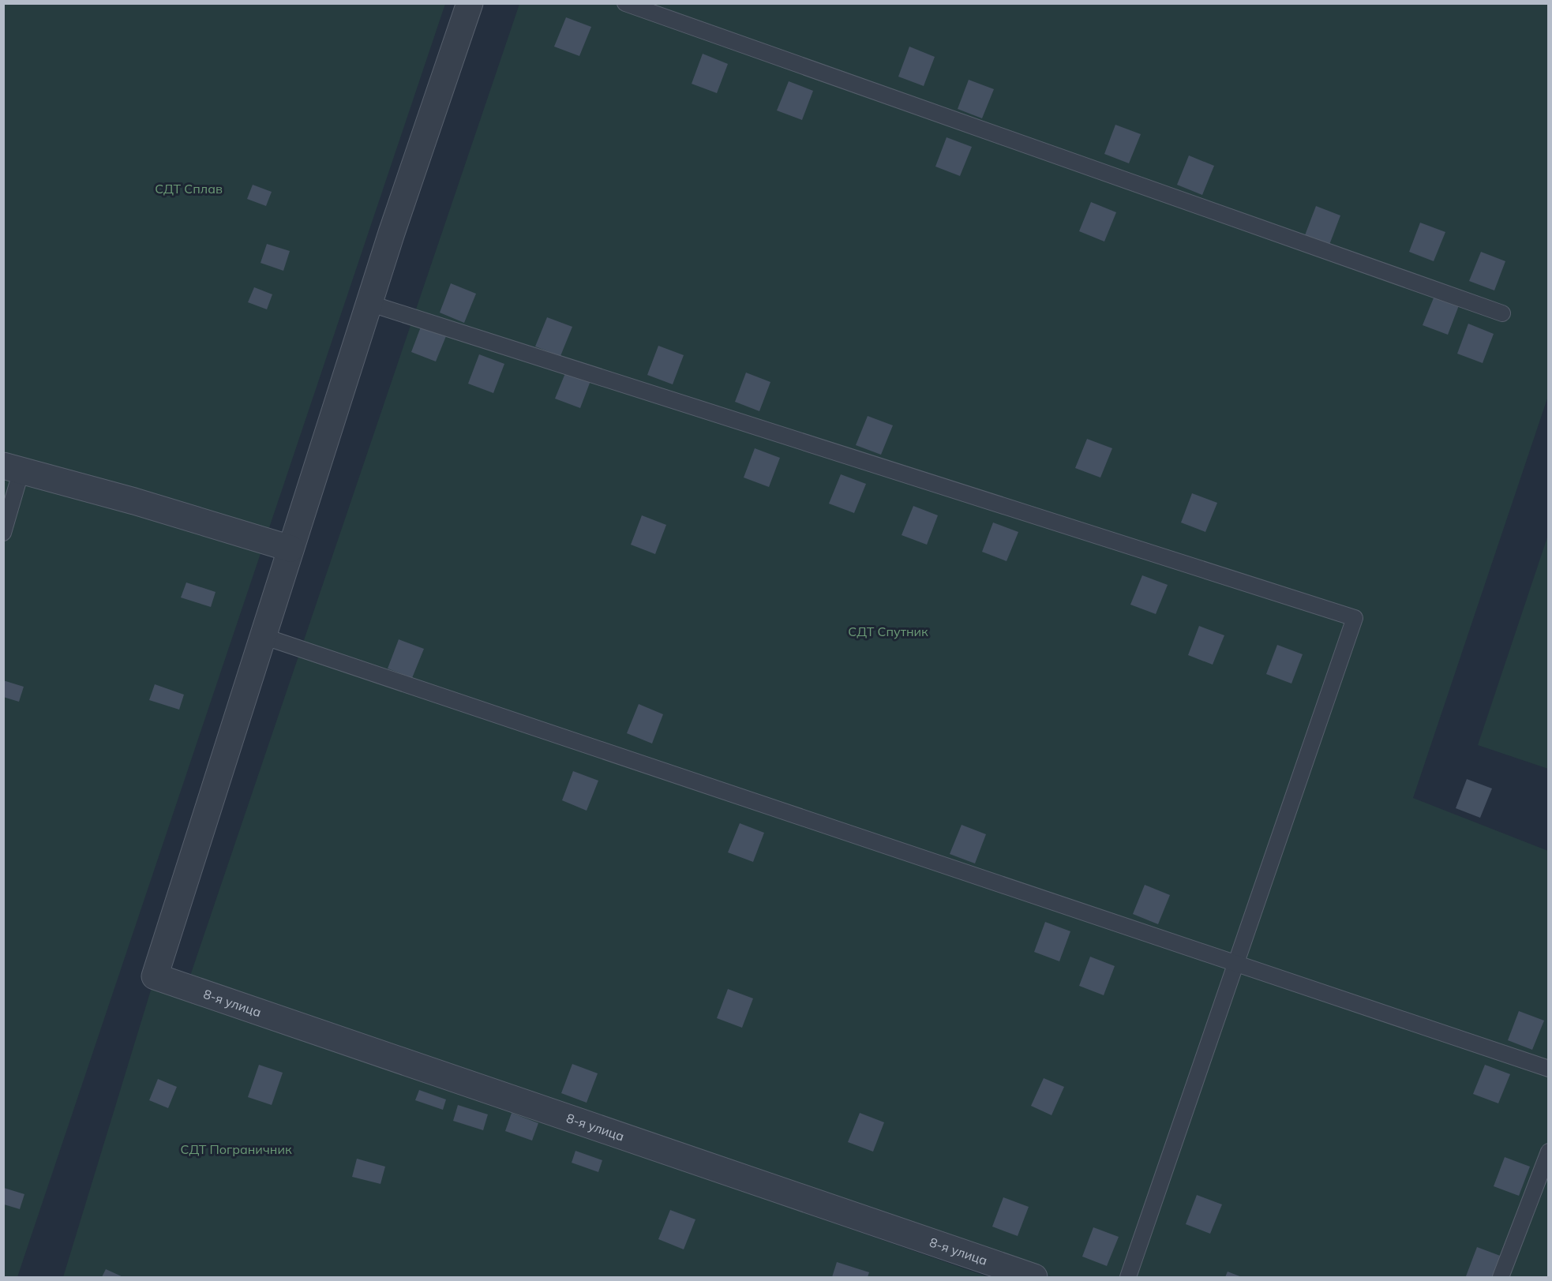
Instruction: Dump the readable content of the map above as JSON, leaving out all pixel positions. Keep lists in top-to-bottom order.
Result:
{
  "streets": {
    "street": ["8-я улица"]
  },
  "parks": ["СДТ Сплав", "СДТ Спутник", "СДТ Пограничник"]
}
